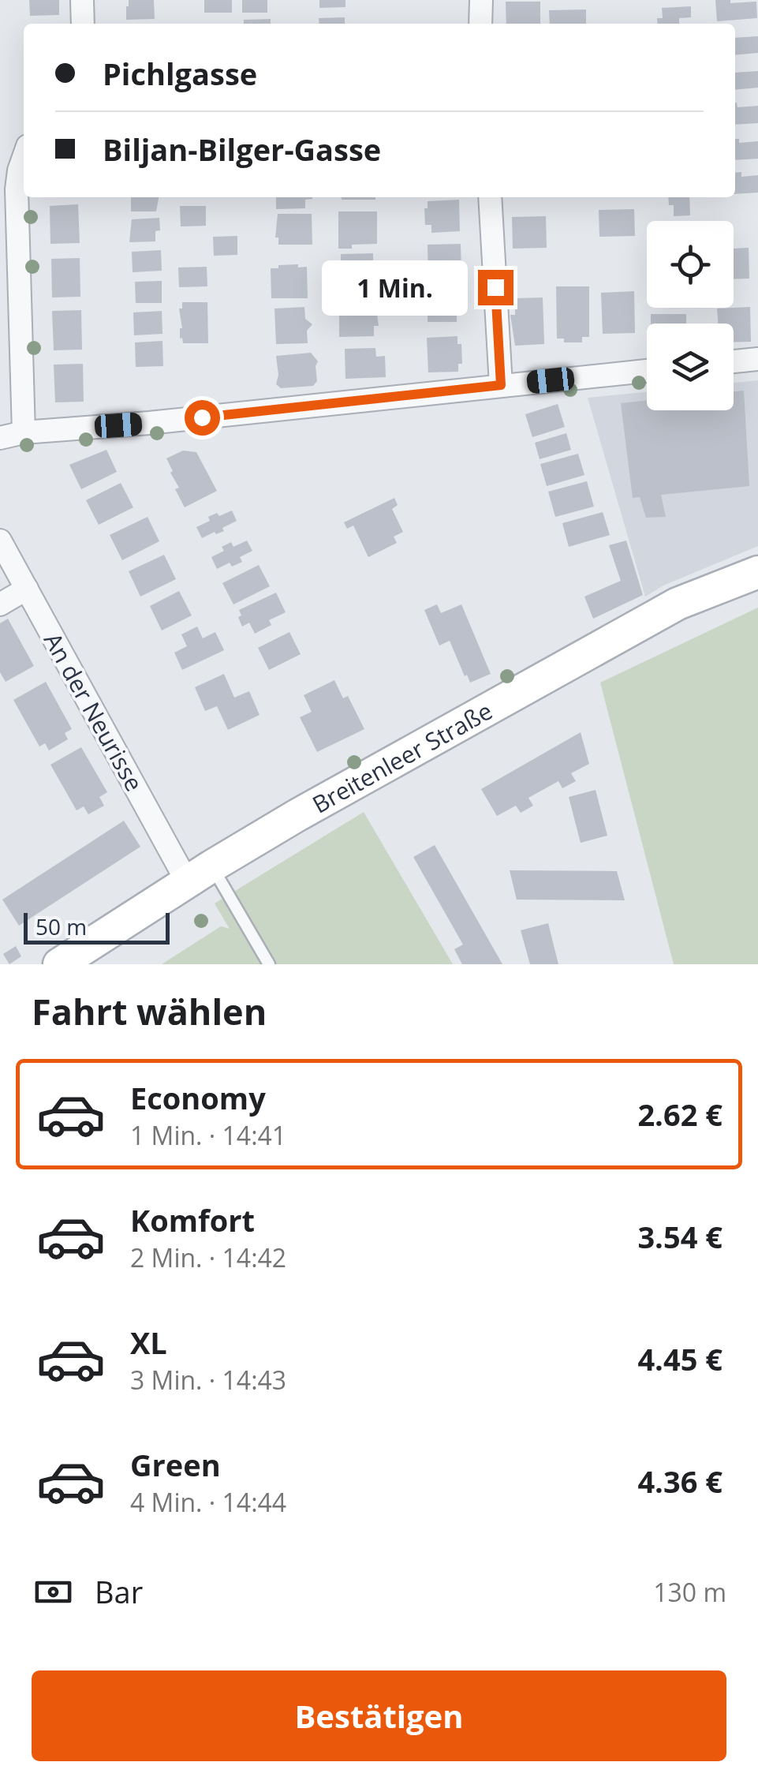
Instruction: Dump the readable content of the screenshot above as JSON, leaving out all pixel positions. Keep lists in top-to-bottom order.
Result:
{
  "streets": {
    "main road": ["Breitenleer Straße"],
    "street": ["An der Neurisse"]
  },
  "crossings": [
    ["An der Neurisse", "Breitenleer Straße"]
  ],
  "scale_bar": "50 m",
  "page": {
    "banner": ["Pichlgasse", "Biljan-Bilger-Gasse"],
    "bubble": "1 Min.",
    "scale": "50 m",
    "heading": "Fahrt wählen",
    "list": [
      {
        "name": "Economy",
        "note": "1 Min. · 14:41",
        "value": "2.62 €"
      },
      {
        "name": "Komfort",
        "note": "2 Min. · 14:42",
        "value": "3.54 €"
      },
      {
        "name": "XL",
        "note": "3 Min. · 14:43",
        "value": "4.45 €"
      },
      {
        "name": "Green",
        "note": "4 Min. · 14:44",
        "value": "4.36 €"
      }
    ],
    "pay": ["Bar", "130 m"],
    "buttons": "Bestätigen"
  }
}
